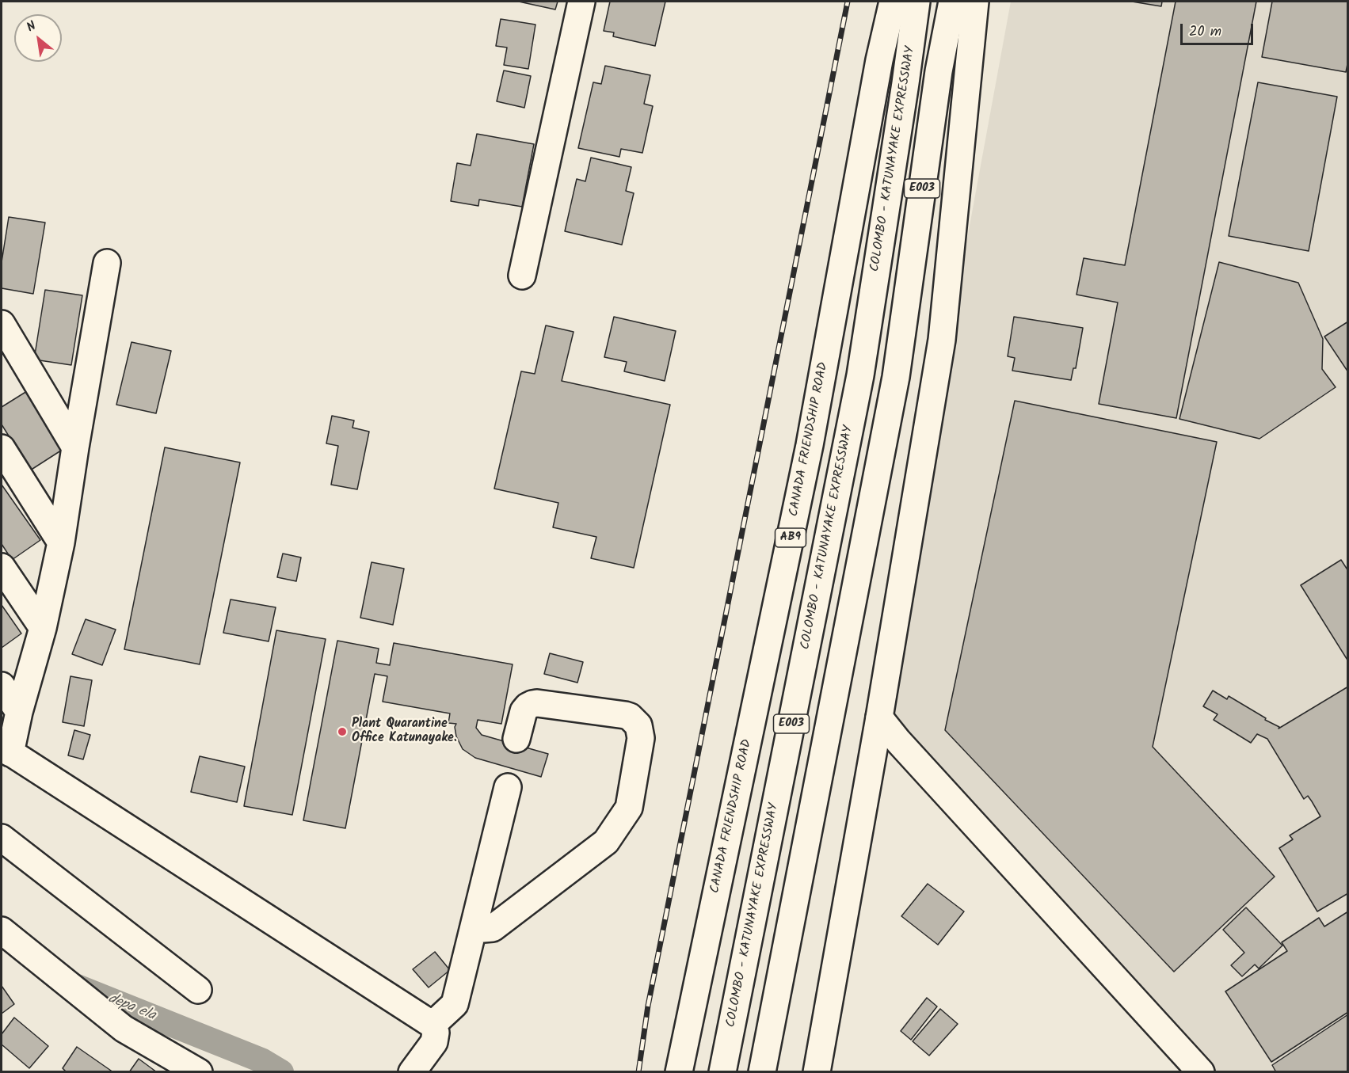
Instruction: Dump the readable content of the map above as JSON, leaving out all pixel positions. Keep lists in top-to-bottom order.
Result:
{
  "streets": {
    "main road": [
      "COLOMBO - KATUNAYAKE EXPRESSWAY",
      "E003",
      "CANADA FRIENDSHIP ROAD",
      "AB9"
    ]
  },
  "water": ["depa ela"],
  "places": ["Plant Quarantine Office Katunayake."],
  "scale_bar": "20 m",
  "north": "top left"
}
